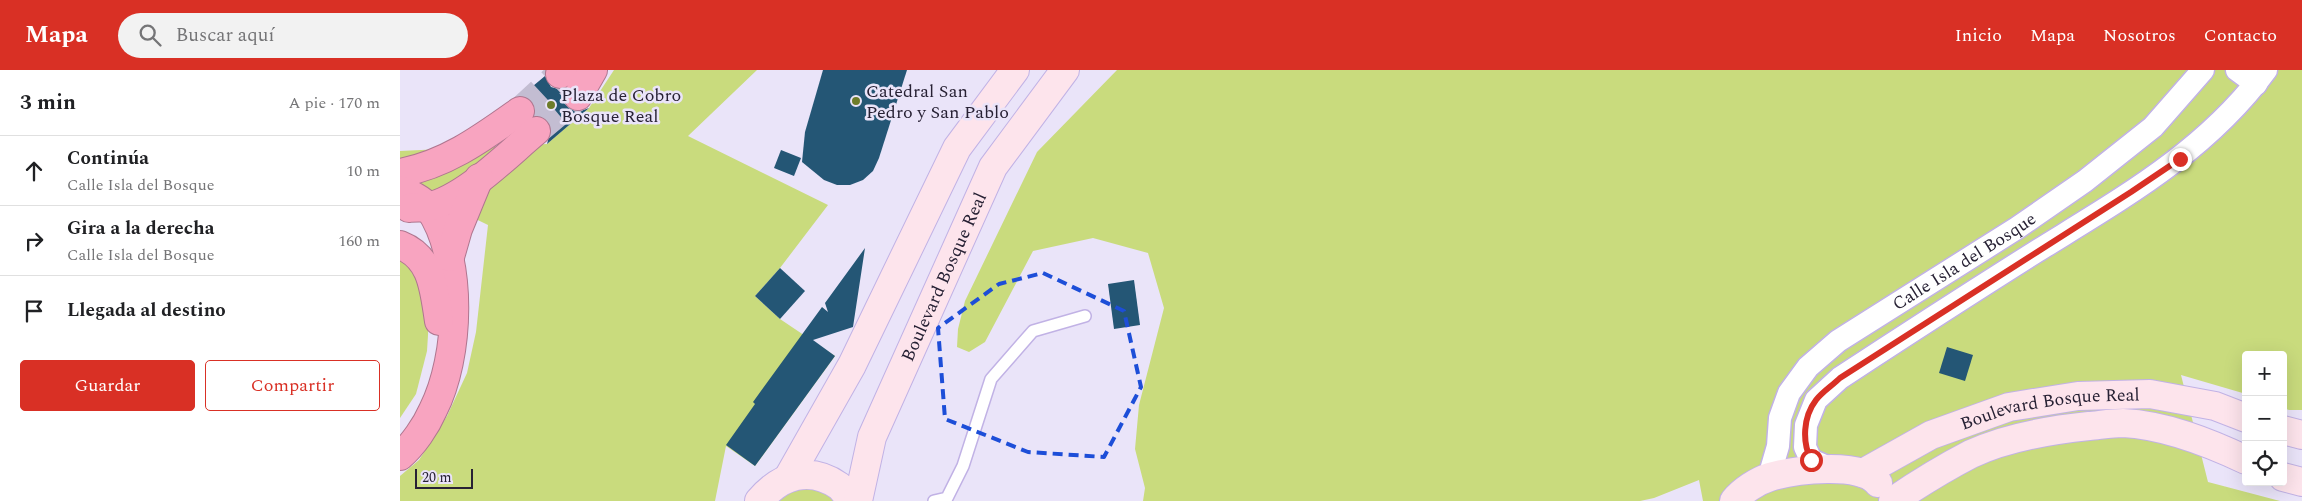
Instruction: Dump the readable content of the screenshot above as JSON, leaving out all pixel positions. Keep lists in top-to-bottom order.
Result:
{
  "streets": {
    "main road": ["Boulevard Bosque Real"],
    "street": ["Calle Isla del Bosque"]
  },
  "places": ["Catedral San Pedro y San Pablo", "Plaza de Cobro Bosque Real"],
  "scale_bar": "20 m",
  "page": {
    "header": "Mapa",
    "search": "Buscar aquí",
    "nav": [
      "Inicio",
      "Mapa",
      "Nosotros",
      "Contacto"
    ],
    "heading": ["3 min", "A pie · 170 m"],
    "list": [
      ["Continúa", "Calle Isla del Bosque", "10 m"],
      ["Gira a la derecha", "Calle Isla del Bosque", "160 m"],
      "Llegada al destino"
    ],
    "buttons": ["Guardar", "Compartir"],
    "map_buttons": ["+", "−"],
    "scale": "20 m"
  }
}
